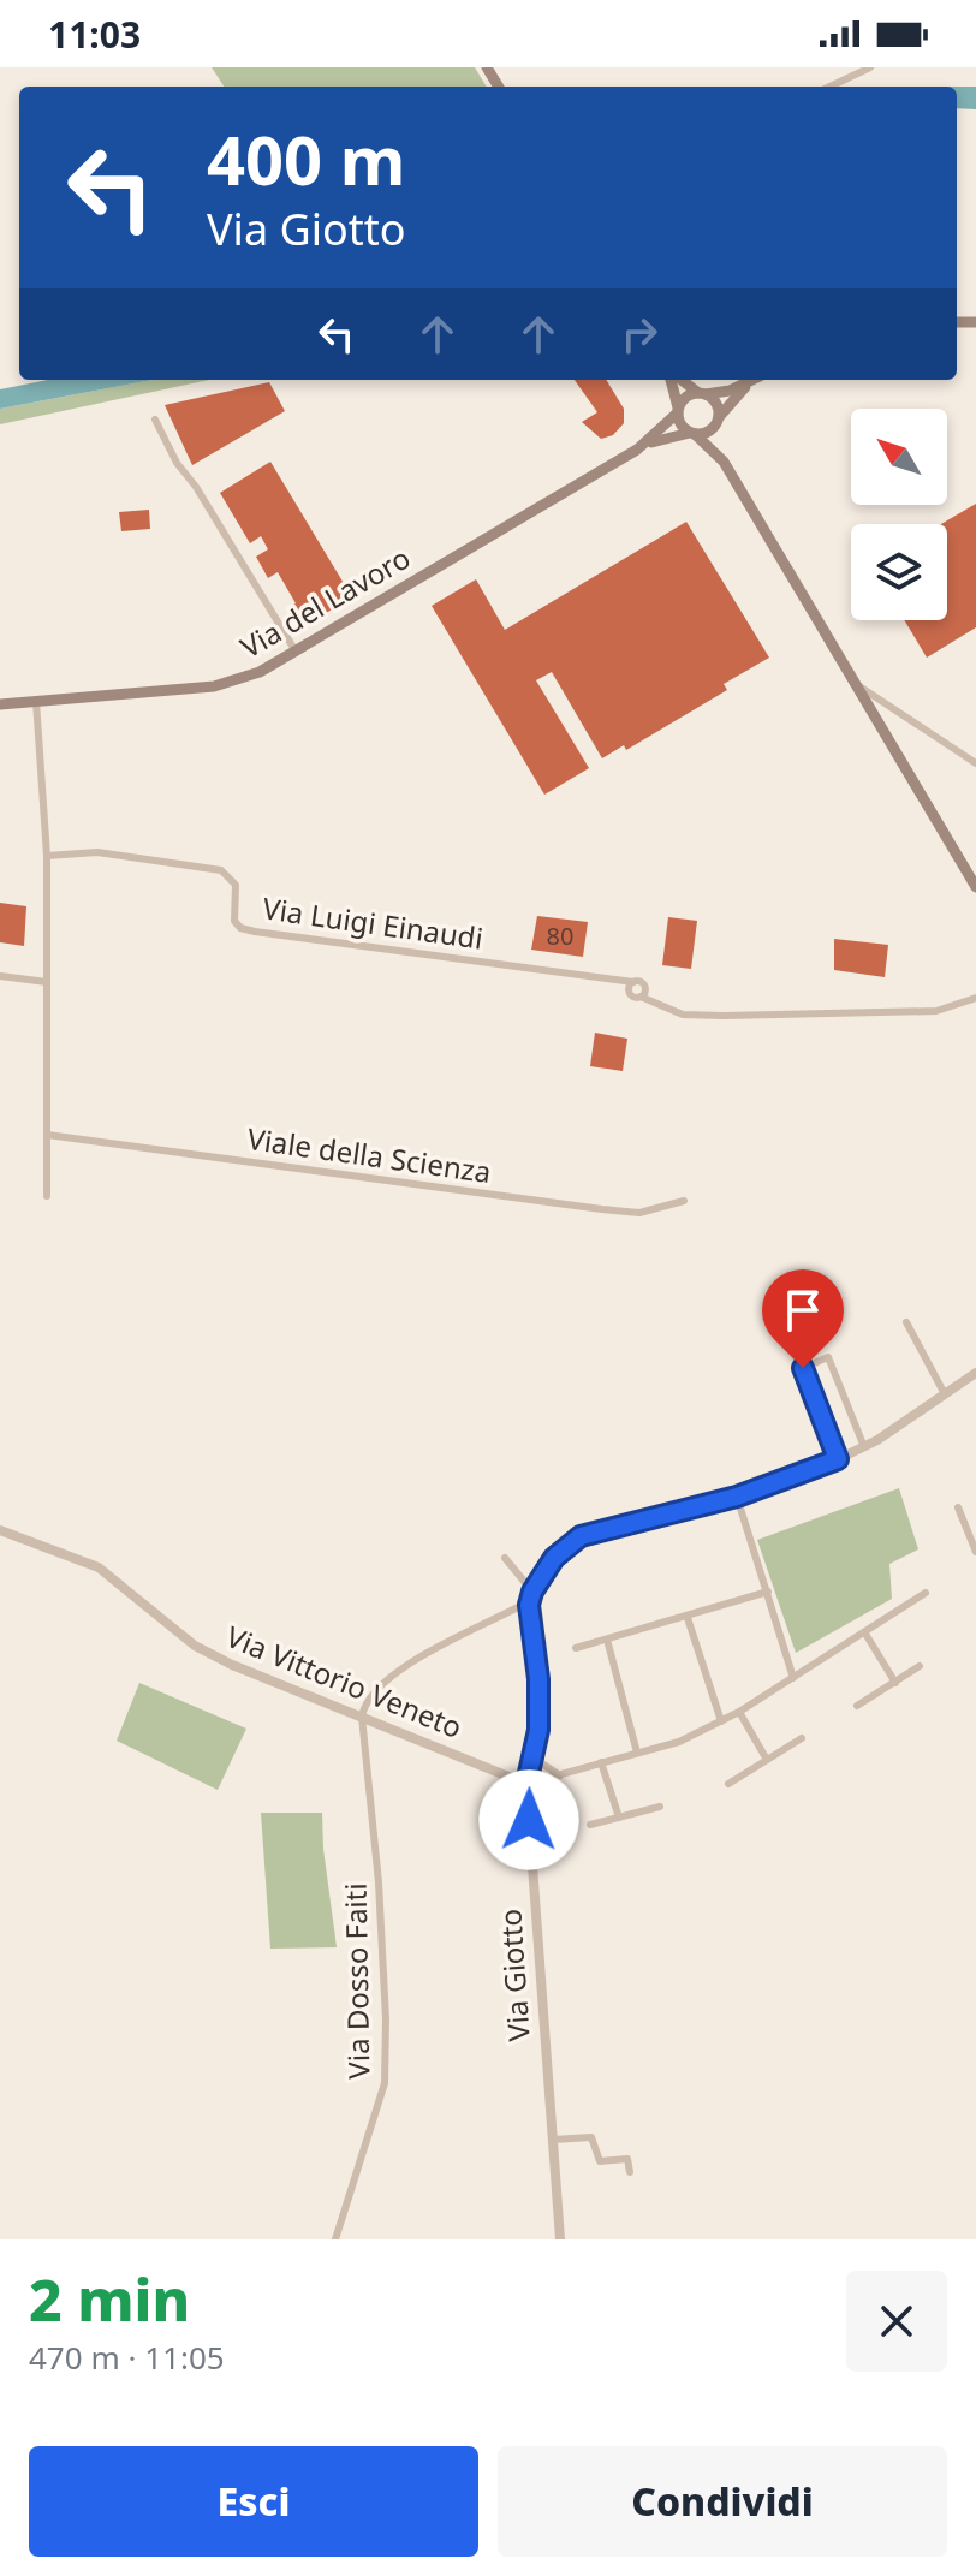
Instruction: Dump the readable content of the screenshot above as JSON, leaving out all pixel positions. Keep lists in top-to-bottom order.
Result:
{
  "streets": {
    "main road": ["Via del Lavoro"],
    "street": [
      "Via Luigi Einaudi",
      "Viale della Scienza",
      "Via Vittorio Veneto",
      "Via Giotto",
      "Via Dosso Faiti"
    ]
  },
  "crossings": [
    ["Via Vittorio Veneto", "Via Giotto"],
    ["Via Vittorio Veneto", "Via Dosso Faiti"]
  ],
  "house_numbers": ["80"],
  "north": "top left",
  "page": {
    "status": "11:03",
    "turn": ["400 m", "Via Giotto"],
    "heading": ["2 min", "470 m · 11:05"],
    "buttons": ["Esci", "Condividi"]
  }
}
